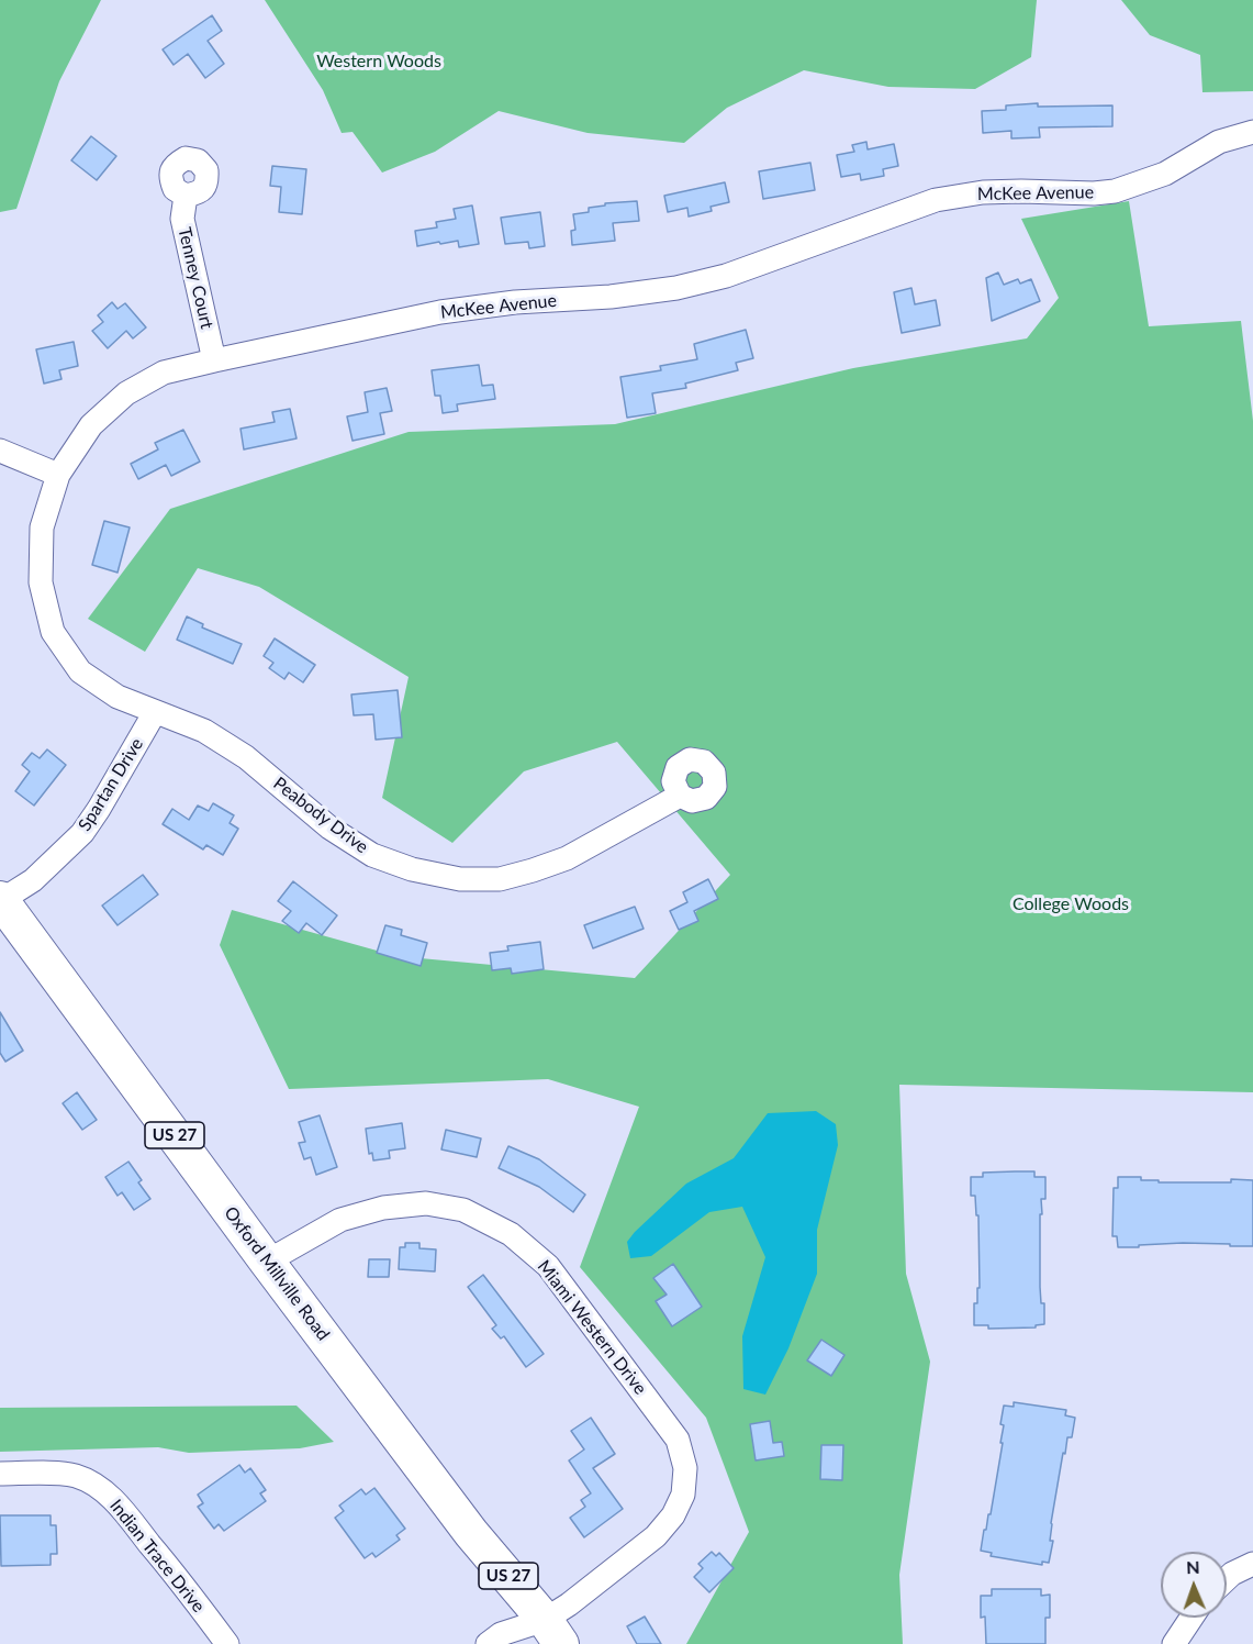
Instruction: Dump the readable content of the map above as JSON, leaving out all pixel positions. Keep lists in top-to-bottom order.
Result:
{
  "streets": {
    "highway": ["US 27", "Oxford Millville Road"],
    "street": [
      "McKee Avenue",
      "Tenney Court",
      "Spartan Drive",
      "Peabody Drive",
      "Miami Western Drive",
      "Indian Trace Drive"
    ]
  },
  "crossings": [
    ["McKee Avenue", "Tenney Court"],
    ["McKee Avenue", "Spartan Drive"],
    ["McKee Avenue", "Peabody Drive"],
    ["Spartan Drive", "Peabody Drive"],
    ["Spartan Drive", "Oxford Millville Road"],
    ["Oxford Millville Road", "Miami Western Drive"]
  ],
  "parks": ["Western Woods", "College Woods"],
  "north": "top"
}
